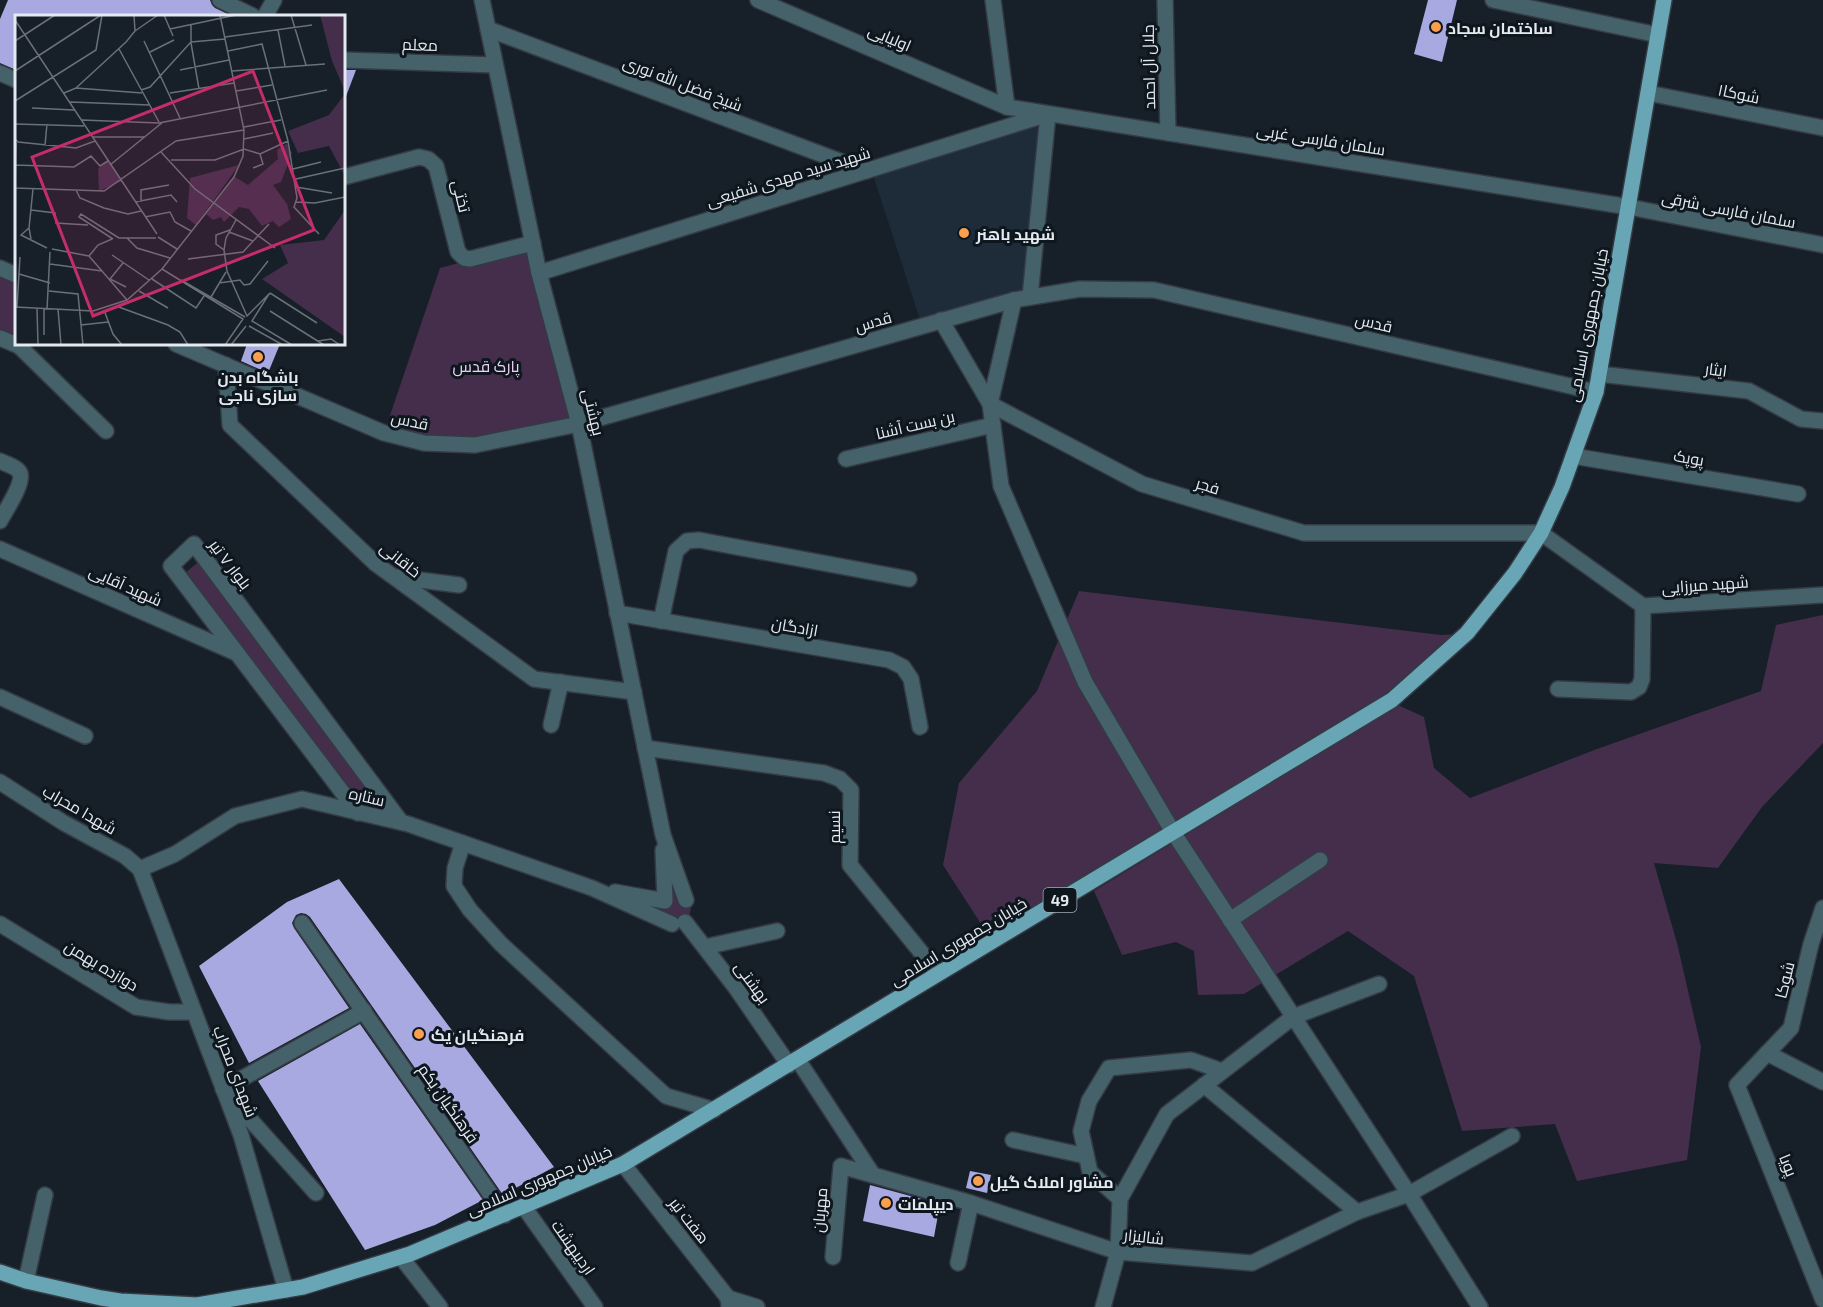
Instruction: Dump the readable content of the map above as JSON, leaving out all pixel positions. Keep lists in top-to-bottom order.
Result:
{
  "streets": {
    "main road": ["خیابان جمهوری اسلامی", "49"],
    "street": [
      "اولیایی",
      "معلم",
      "جلال آل احمد",
      "شیخ فضل الله نوری",
      "شوکا۱",
      "سلمان فارسی غربی",
      "شهید سید مهدی شفیعی",
      "تختی",
      "سلمان فارسی شرقی",
      "قدس",
      "ایثار",
      "بهشتی",
      "بن بست آشنا",
      "پوپک",
      "فجر",
      "خاقانی",
      "بلوار ۷ تیر",
      "شهید میرزایی",
      "شهید آقایی",
      "ازادگان",
      "ستاره",
      "شهدا محراب",
      "نسیم",
      "دوازده بهمن",
      "شوکا",
      "شهدای محراب",
      "فرهنگیان یکم",
      "پویا",
      "مهربان",
      "هفت تیر",
      "شالیزار",
      "اردیبهشت"
    ]
  },
  "crossings": [
    ["اولیایی", "سلمان فارسی غربی"],
    ["معلم", "بهشتی"],
    ["جلال آل احمد", "سلمان فارسی غربی"],
    ["شیخ فضل الله نوری", "شهید سید مهدی شفیعی"],
    ["شیخ فضل الله نوری", "بهشتی"],
    ["شوکا۱", "خیابان جمهوری اسلامی"],
    ["سلمان فارسی غربی", "شهید سید مهدی شفیعی"],
    ["سلمان فارسی غربی", "سلمان فارسی شرقی"],
    ["سلمان فارسی غربی", "خیابان جمهوری اسلامی"],
    ["شهید سید مهدی شفیعی", "بهشتی"],
    ["تختی", "بهشتی"],
    ["سلمان فارسی شرقی", "خیابان جمهوری اسلامی"],
    ["قدس", "خیابان جمهوری اسلامی"],
    ["قدس", "بهشتی"],
    ["قدس", "خاقانی"],
    ["خیابان جمهوری اسلامی", "ایثار"],
    ["خیابان جمهوری اسلامی", "بهشتی"],
    ["خیابان جمهوری اسلامی", "پوپک"],
    ["خیابان جمهوری اسلامی", "فجر"],
    ["خیابان جمهوری اسلامی", "شهید میرزایی"],
    ["خیابان جمهوری اسلامی", "نسیم"],
    ["خیابان جمهوری اسلامی", "شهدای محراب"],
    ["خیابان جمهوری اسلامی", "فرهنگیان یکم"],
    ["خیابان جمهوری اسلامی", "هفت تیر"],
    ["خیابان جمهوری اسلامی", "اردیبهشت"],
    ["بهشتی", "خاقانی"],
    ["بهشتی", "ازادگان"],
    ["بهشتی", "نسیم"],
    ["فجر", "شهید میرزایی"],
    ["بلوار ۷ تیر", "شهید آقایی"],
    ["بلوار ۷ تیر", "ستاره"],
    ["ستاره", "شهدا محراب"],
    ["ستاره", "شهدای محراب"],
    ["شهدا محراب", "شهدای محراب"],
    ["دوازده بهمن", "شهدای محراب"],
    ["شوکا", "پویا"],
    ["مهربان", "شالیزار"]
  ],
  "parks": ["پارک قدس"],
  "places": [
    "ساختمان سجاد",
    "شهید باهنر",
    "باشگاه بدن سازی ناجی",
    "فرهنگیان یک",
    "مشاور املاک گیل",
    "دیپلمات"
  ]
}
